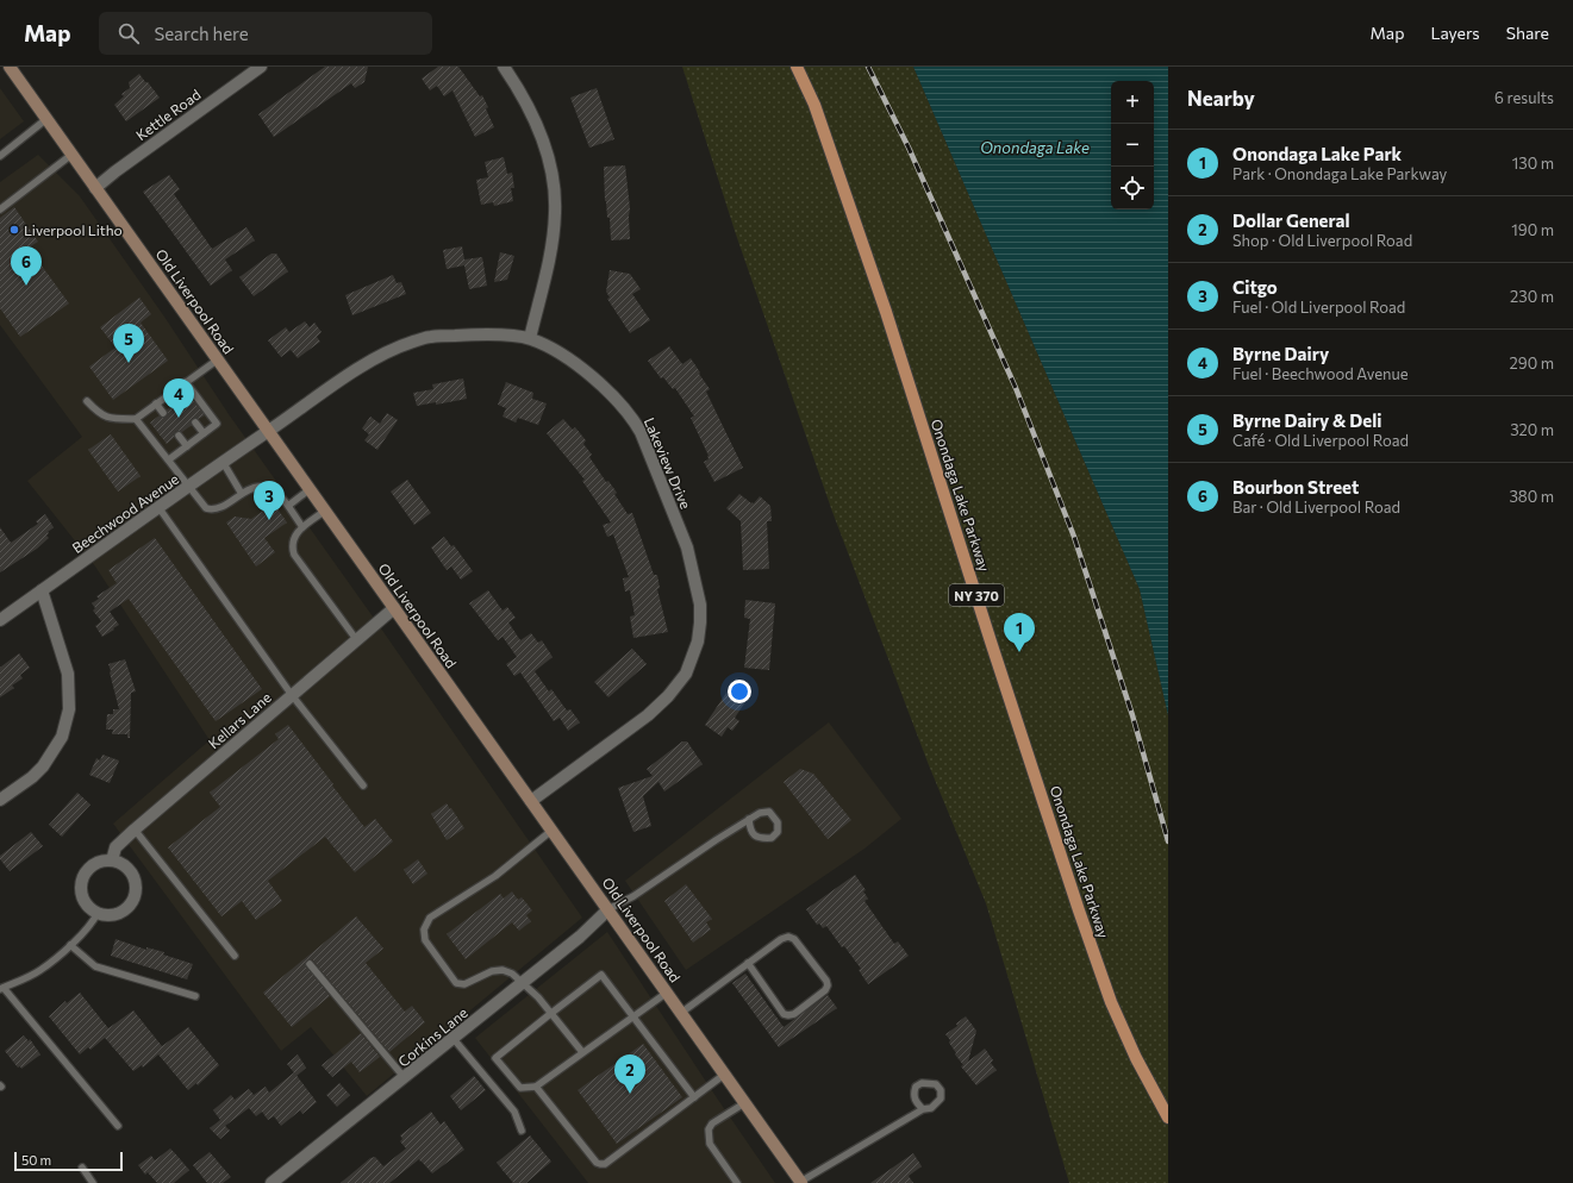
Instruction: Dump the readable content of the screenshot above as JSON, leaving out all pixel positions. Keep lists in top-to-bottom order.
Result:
{
  "streets": {
    "main road": ["Old Liverpool Road", "Onondaga Lake Parkway", "NY 370"],
    "street": [
      "Kettle Road",
      "Lakeview Drive",
      "Beechwood Avenue",
      "Kellars Lane",
      "Corkins Lane"
    ]
  },
  "crossings": [
    ["Kettle Road", "Old Liverpool Road"],
    ["Old Liverpool Road", "Lakeview Drive"],
    ["Old Liverpool Road", "Beechwood Avenue"],
    ["Old Liverpool Road", "Kellars Lane"],
    ["Old Liverpool Road", "Corkins Lane"],
    ["Lakeview Drive", "Beechwood Avenue"]
  ],
  "water": ["Onondaga Lake"],
  "places": ["Liverpool Litho"],
  "scale_bar": "50 m",
  "page": {
    "header": "Map",
    "search": "Search here",
    "nav": ["Map", "Layers", "Share"],
    "heading": ["Nearby", "6 results"],
    "map_buttons": ["+", "−"],
    "list": [
      {
        "mark": "1",
        "name": "Onondaga Lake Park",
        "note": "Park · Onondaga Lake Parkway",
        "value": "130 m"
      },
      {
        "mark": "2",
        "name": "Dollar General",
        "note": "Shop · Old Liverpool Road",
        "value": "190 m"
      },
      {
        "mark": "3",
        "name": "Citgo",
        "note": "Fuel · Old Liverpool Road",
        "value": "230 m"
      },
      {
        "mark": "4",
        "name": "Byrne Dairy",
        "note": "Fuel · Beechwood Avenue",
        "value": "290 m"
      },
      {
        "mark": "5",
        "name": "Byrne Dairy & Deli",
        "note": "Café · Old Liverpool Road",
        "value": "320 m"
      },
      {
        "mark": "6",
        "name": "Bourbon Street",
        "note": "Bar · Old Liverpool Road",
        "value": "380 m"
      }
    ],
    "pins": [
      "6",
      "5",
      "4",
      "3",
      "1",
      "2"
    ],
    "scale": "50 m"
  }
}
